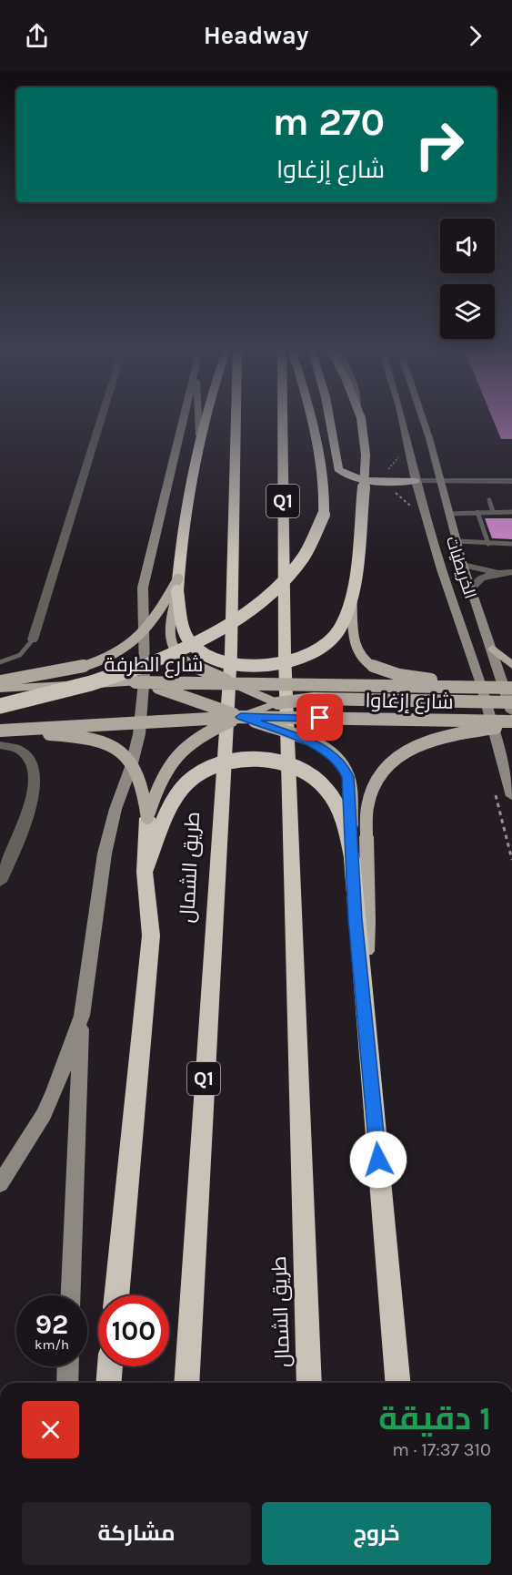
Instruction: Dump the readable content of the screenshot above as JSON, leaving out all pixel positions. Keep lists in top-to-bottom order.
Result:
{
  "streets": {
    "highway": ["Q1", "طريق الشمال"],
    "main road": ["الخريطيات", "شارع الطرفة", "شارع إزغاوا"]
  },
  "crossings": [
    ["شارع الطرفة", "شارع إزغاوا"]
  ],
  "page": {
    "header": "Headway",
    "turn": ["270 m", "شارع إزغاوا"],
    "speed": "92 km/h",
    "limit": "100",
    "heading": ["1 دقيقة", "310 m · 17:37"],
    "buttons": ["خروج", "مشاركة"]
  }
}
